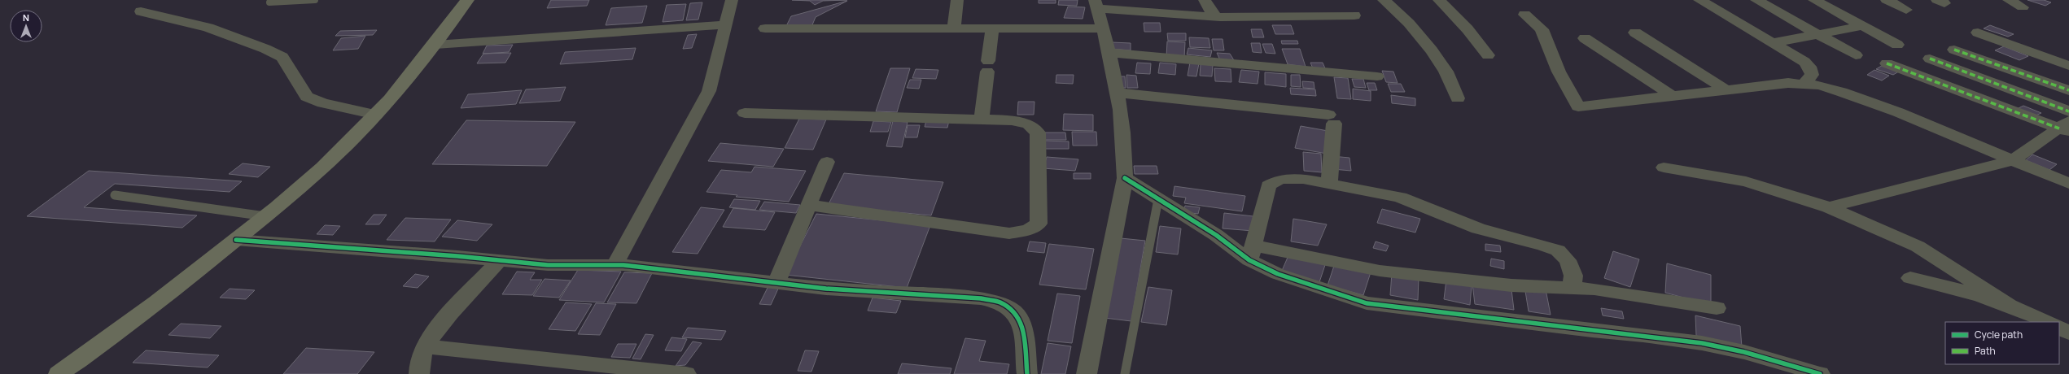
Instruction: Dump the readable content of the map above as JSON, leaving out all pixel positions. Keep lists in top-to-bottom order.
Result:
{
  "legend": ["Cycle path", "Path"],
  "north": "top"
}
